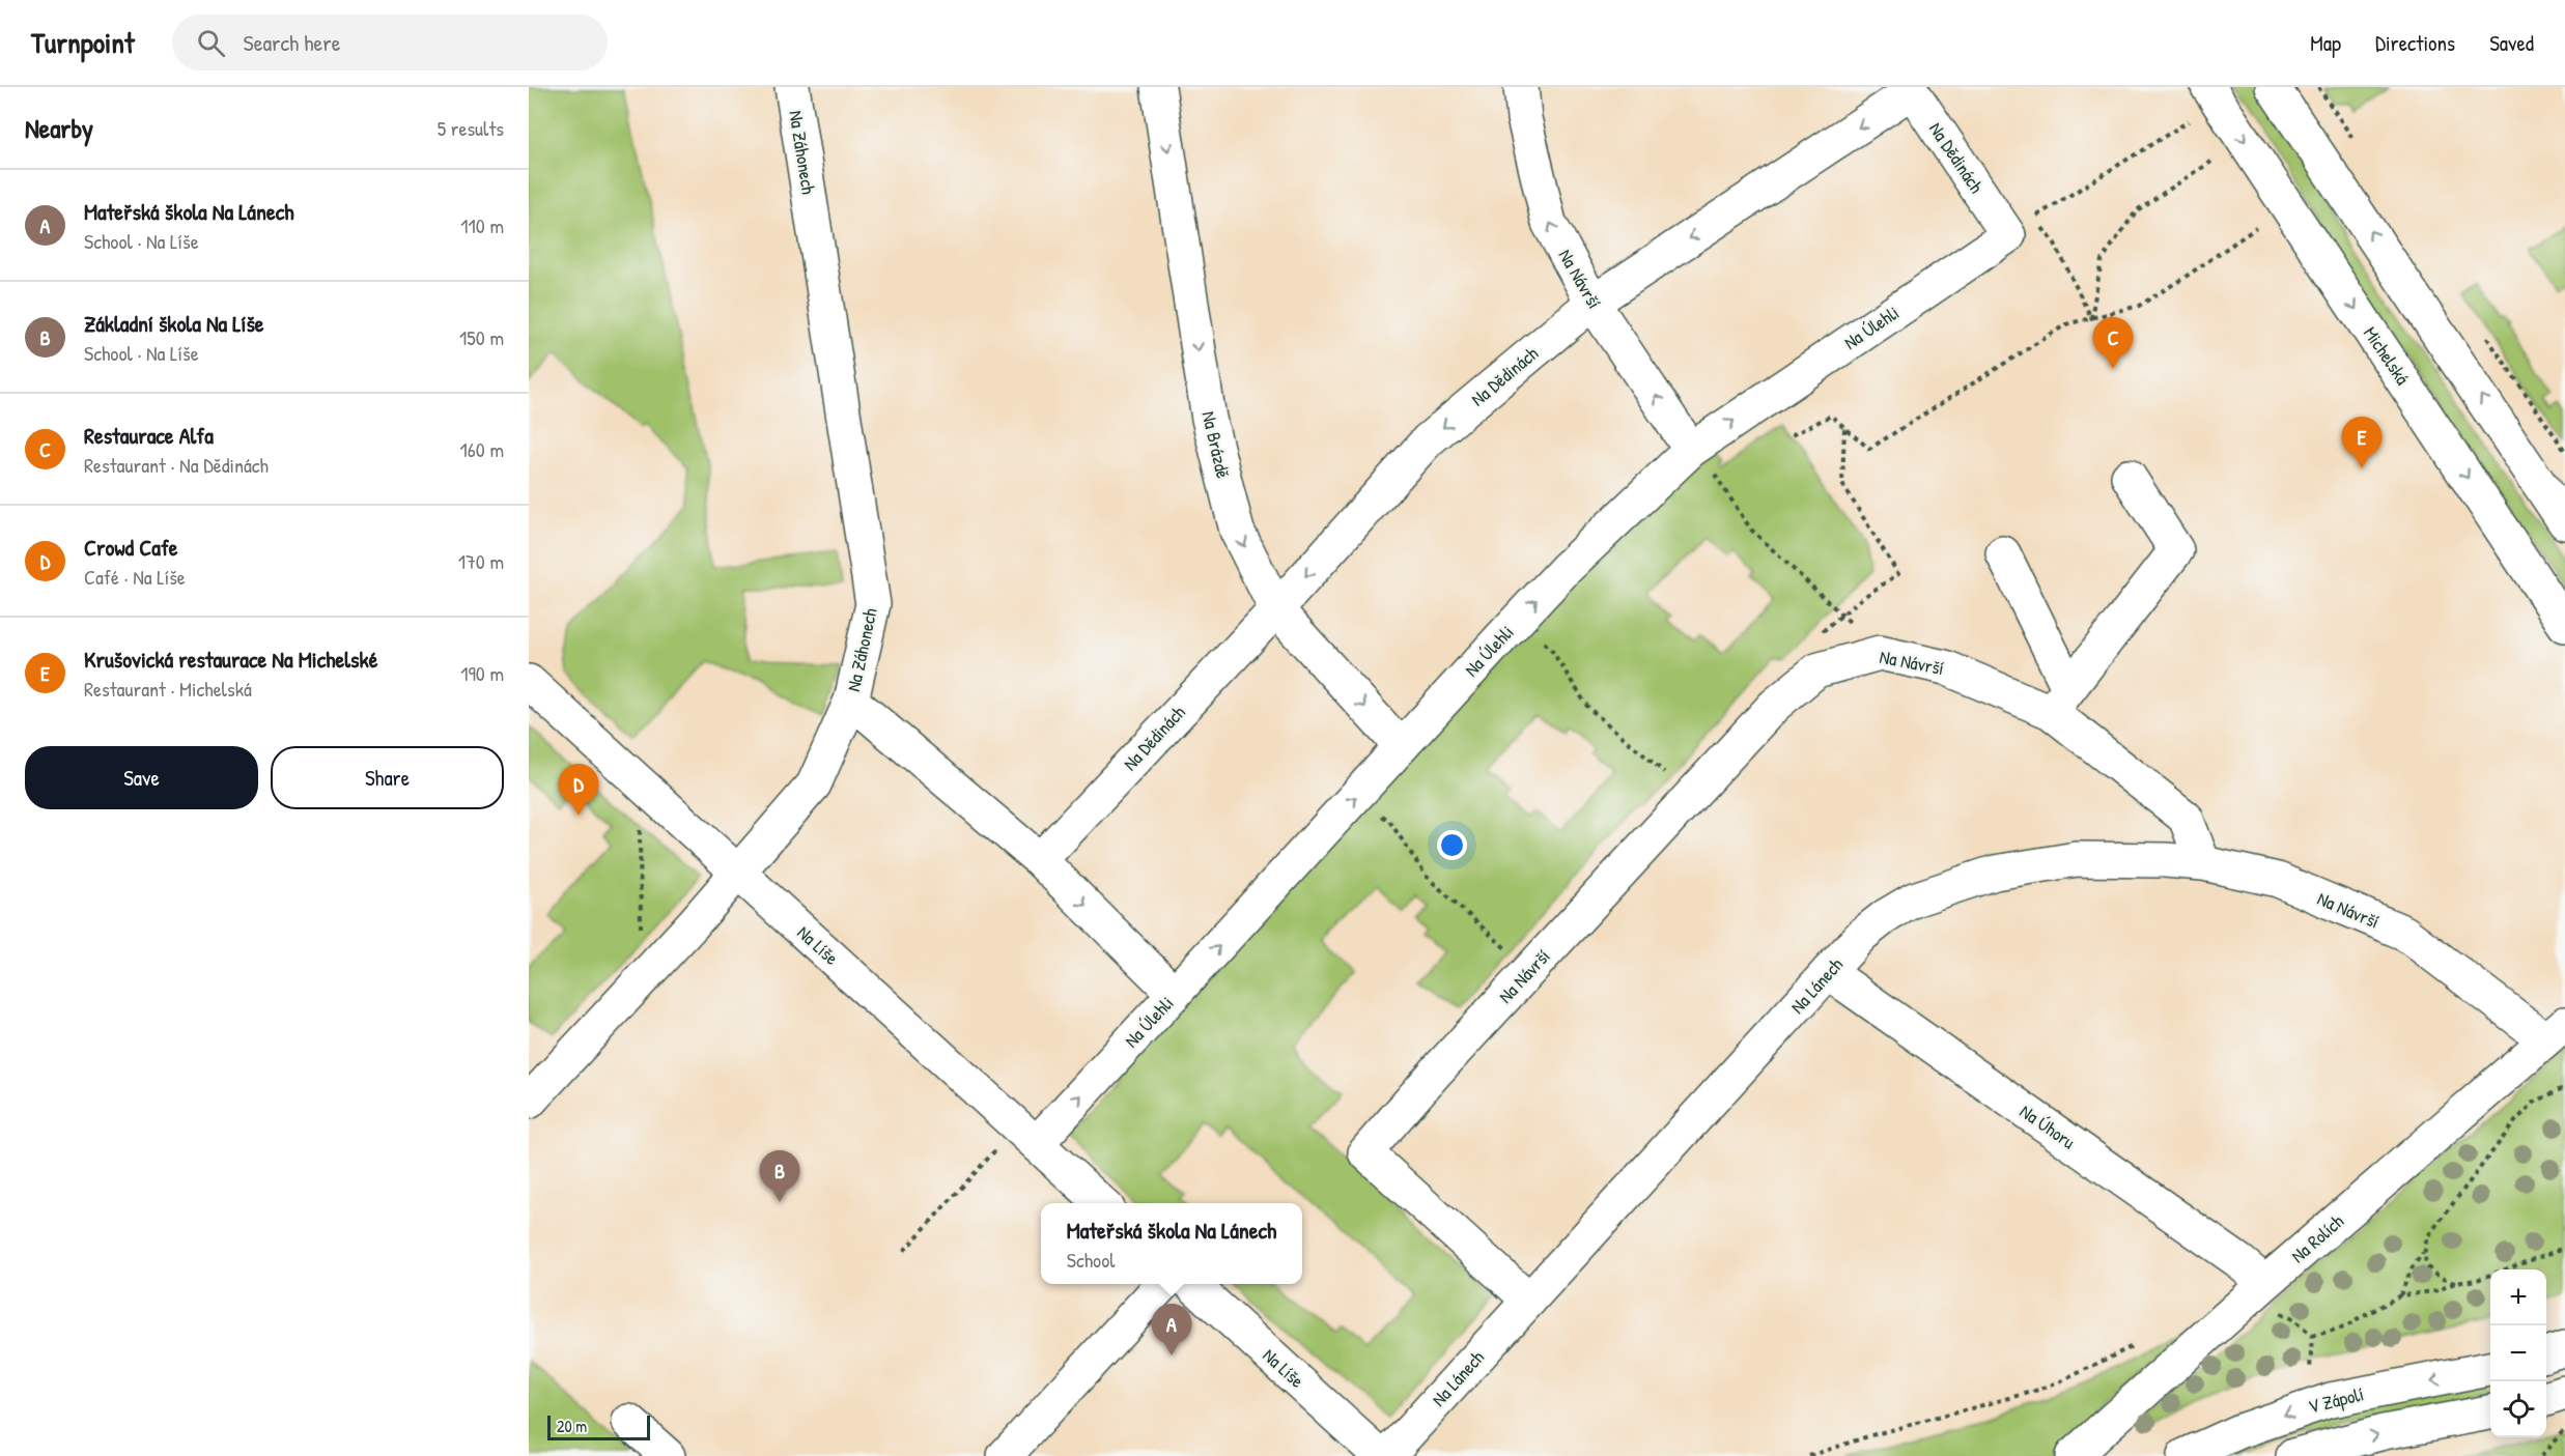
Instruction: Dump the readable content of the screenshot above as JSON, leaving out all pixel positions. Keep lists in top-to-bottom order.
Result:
{
  "streets": {
    "street": [
      "Na Záhonech",
      "Na Dědinách",
      "Na Návrší",
      "Na Úlehli",
      "Michelská",
      "Na Brázdě",
      "Na Líše",
      "Na Lánech",
      "Na Úhoru",
      "Na Rolích",
      "V Zápolí"
    ]
  },
  "crossings": [
    ["Na Záhonech", "Na Líše"],
    ["Na Dědinách", "Na Návrší"],
    ["Na Dědinách", "Na Úlehli"],
    ["Na Dědinách", "Na Brázdě"],
    ["Na Návrší", "Na Úlehli"],
    ["Na Návrší", "Na Lánech"],
    ["Na Návrší", "Na Rolích"],
    ["Na Úlehli", "Na Brázdě"],
    ["Na Úlehli", "Na Líše"],
    ["Na Lánech", "Na Úhoru"],
    ["Na Úhoru", "Na Rolích"]
  ],
  "one_way": ["Na Dědinách", "Na Úlehli", "Na Brázdě"],
  "scale_bar": "20 m",
  "page": {
    "header": "Turnpoint",
    "search": "Search here",
    "nav": ["Map", "Directions", "Saved"],
    "heading": ["Nearby", "5 results"],
    "list": [
      {
        "mark": "A",
        "name": "Mateřská škola Na Lánech",
        "note": "School · Na Líše",
        "value": "110 m"
      },
      {
        "mark": "B",
        "name": "Základní škola Na Líše",
        "note": "School · Na Líše",
        "value": "150 m"
      },
      {
        "mark": "C",
        "name": "Restaurace Alfa",
        "note": "Restaurant · Na Dědinách",
        "value": "160 m"
      },
      {
        "mark": "D",
        "name": "Crowd Cafe",
        "note": "Café · Na Líše",
        "value": "170 m"
      },
      {
        "mark": "E",
        "name": "Krušovická restaurace Na Michelské",
        "note": "Restaurant · Michelská",
        "value": "190 m"
      }
    ],
    "pins": [
      "C",
      "E",
      "D",
      "B",
      "A"
    ],
    "buttons": ["Save", "Share"],
    "popup": ["Mateřská škola Na Lánech", "School"],
    "map_buttons": ["+", "−"],
    "scale": "20 m"
  }
}
